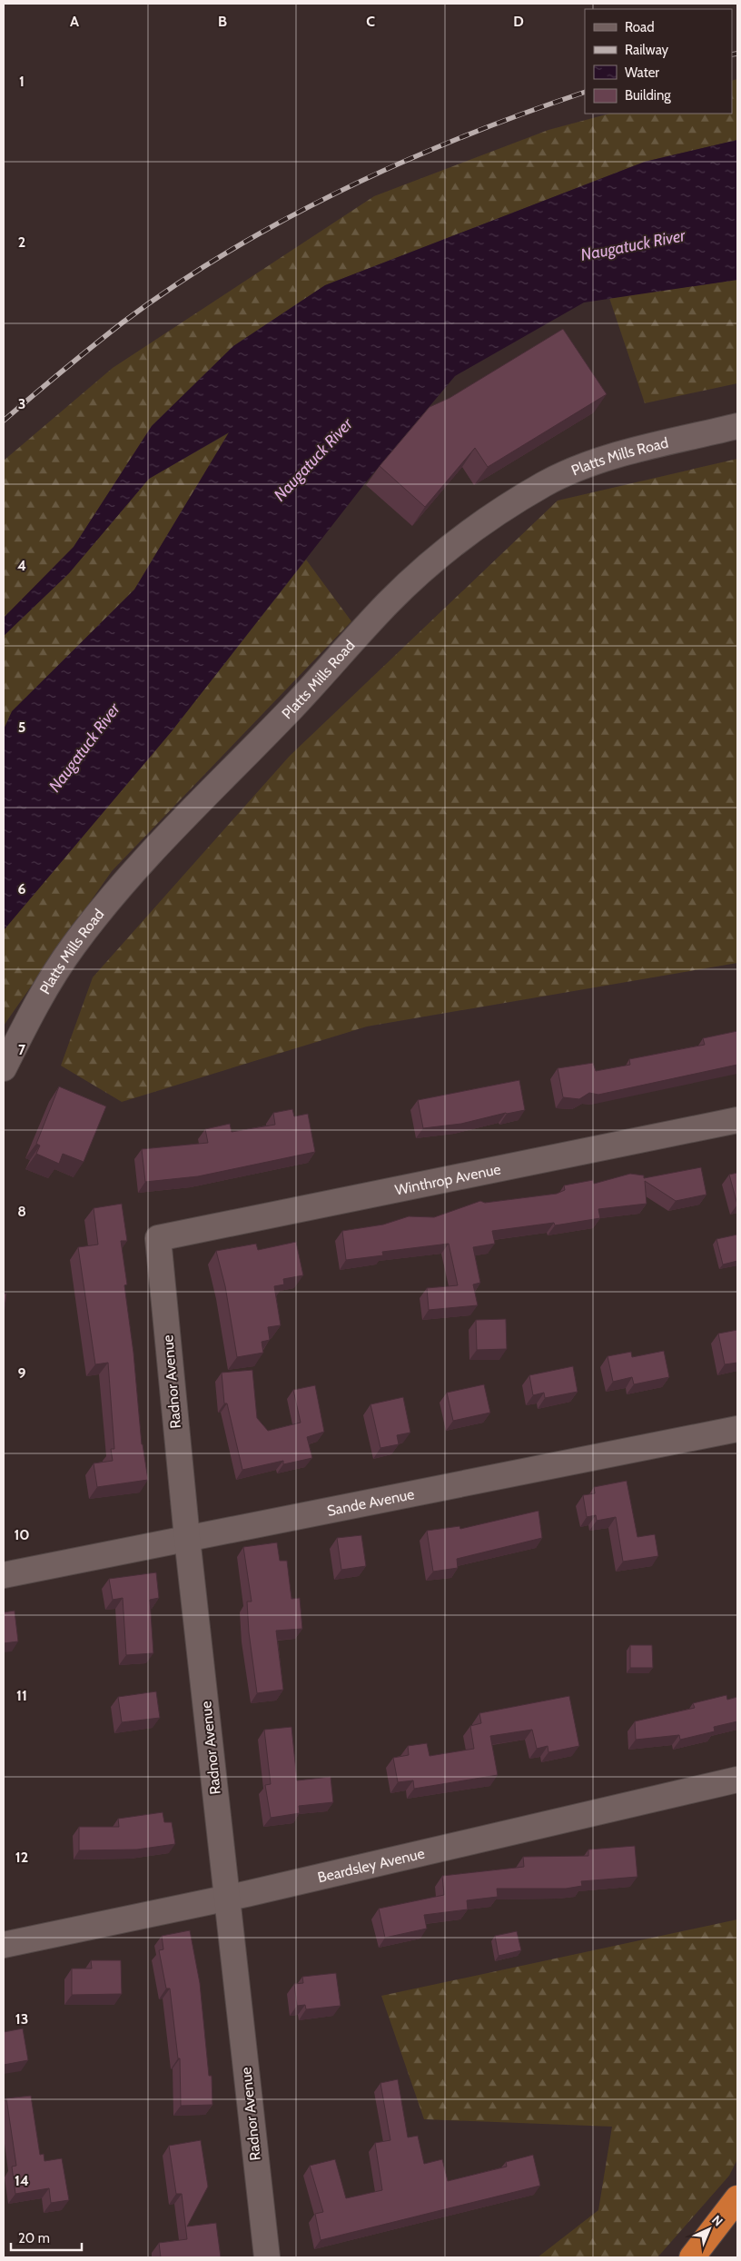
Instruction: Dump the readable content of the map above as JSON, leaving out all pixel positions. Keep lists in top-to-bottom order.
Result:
{
  "streets": {
    "street": [
      "Platts Mills Road",
      "Winthrop Avenue",
      "Radnor Avenue",
      "Sande Avenue",
      "Beardsley Avenue"
    ]
  },
  "crossings": [
    ["Winthrop Avenue", "Radnor Avenue"],
    ["Radnor Avenue", "Sande Avenue"],
    ["Radnor Avenue", "Beardsley Avenue"]
  ],
  "water": ["Naugatuck River"],
  "legend": [
    "Road",
    "Railway",
    "Water",
    "Building"
  ],
  "scale_bar": "20 m",
  "north": "top right",
  "grid": {
    "columns": [
      "A",
      "B",
      "C",
      "D"
    ],
    "rows": [
      "1",
      "2",
      "3",
      "4",
      "5",
      "6",
      "7",
      "8",
      "9",
      "10",
      "11",
      "12",
      "13",
      "14"
    ]
  }
}
